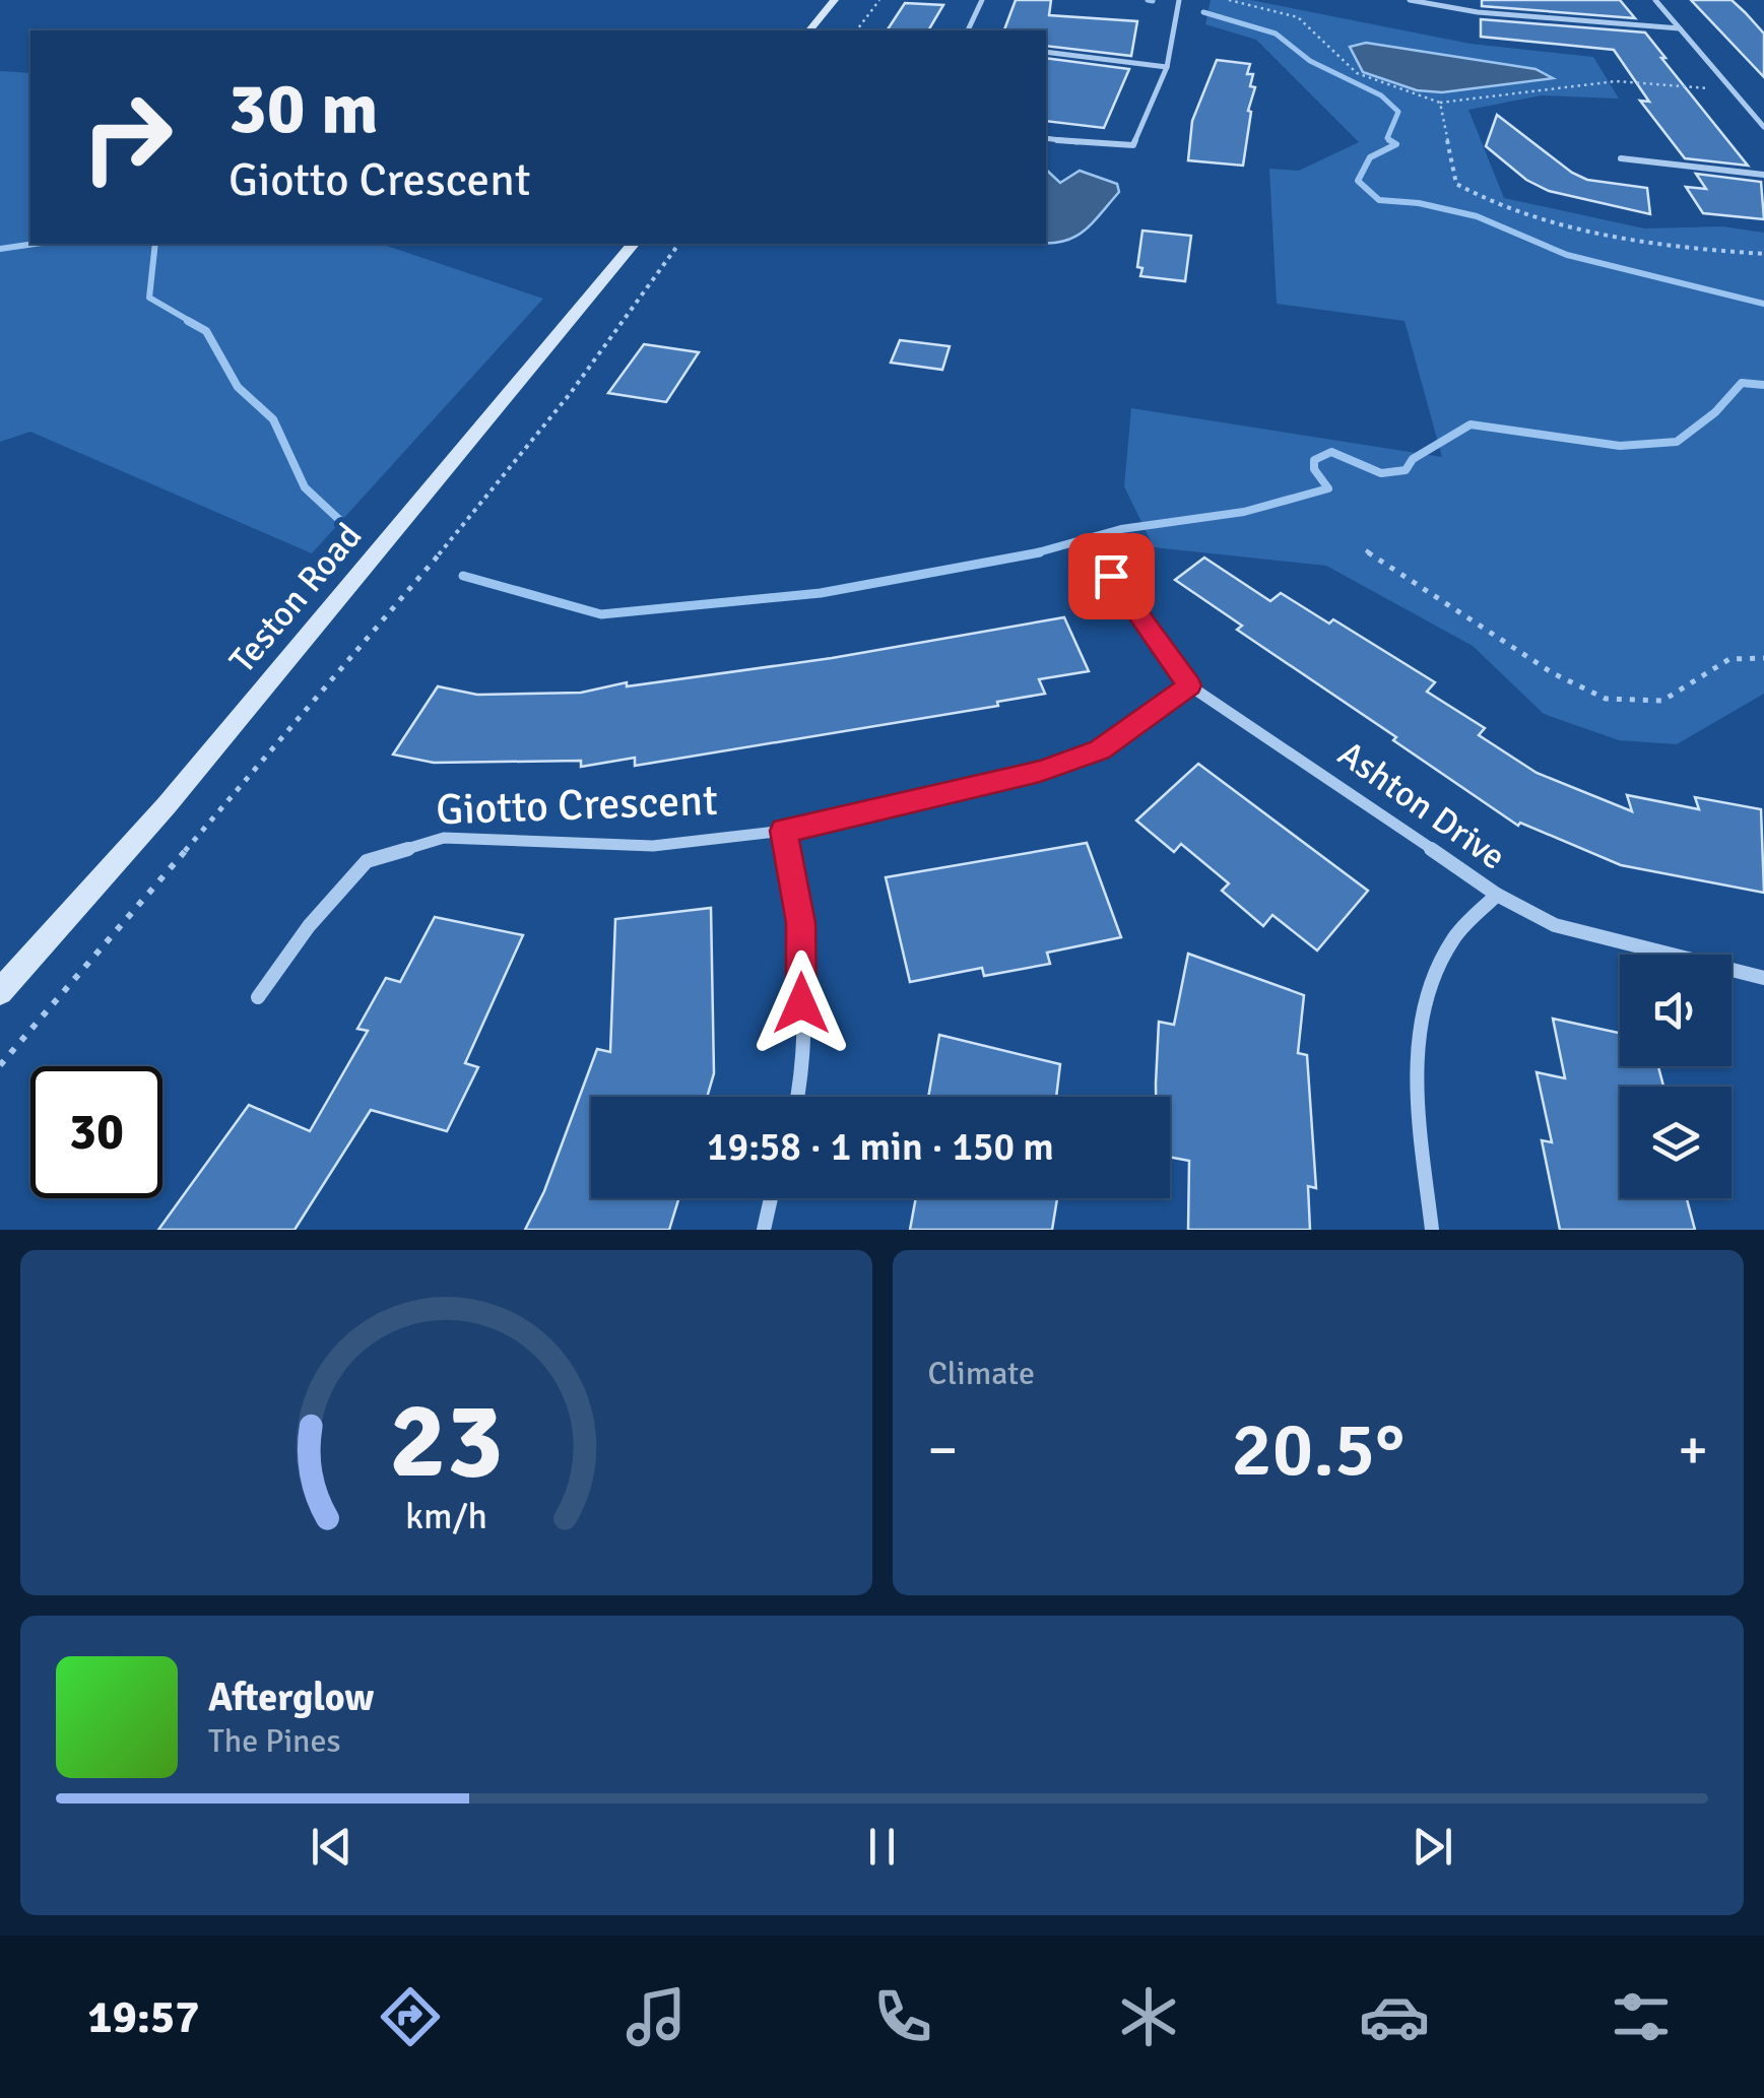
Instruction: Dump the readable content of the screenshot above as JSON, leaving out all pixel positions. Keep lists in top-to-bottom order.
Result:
{
  "streets": {
    "main road": ["Teston Road"],
    "street": ["Giotto Crescent", "Ashton Drive"]
  },
  "crossings": [
    ["Giotto Crescent", "Ashton Drive"]
  ],
  "page": {
    "turn": ["30 m", "Giotto Crescent"],
    "limit": "30",
    "trip": "19:58 · 1 min · 150 m",
    "tile": "Climate",
    "heat": ["−", "20.5°", "+"],
    "song": ["Afterglow", "The Pines"],
    "tabs": "19:57",
    "gauge": ["23", "km/h"]
  }
}
